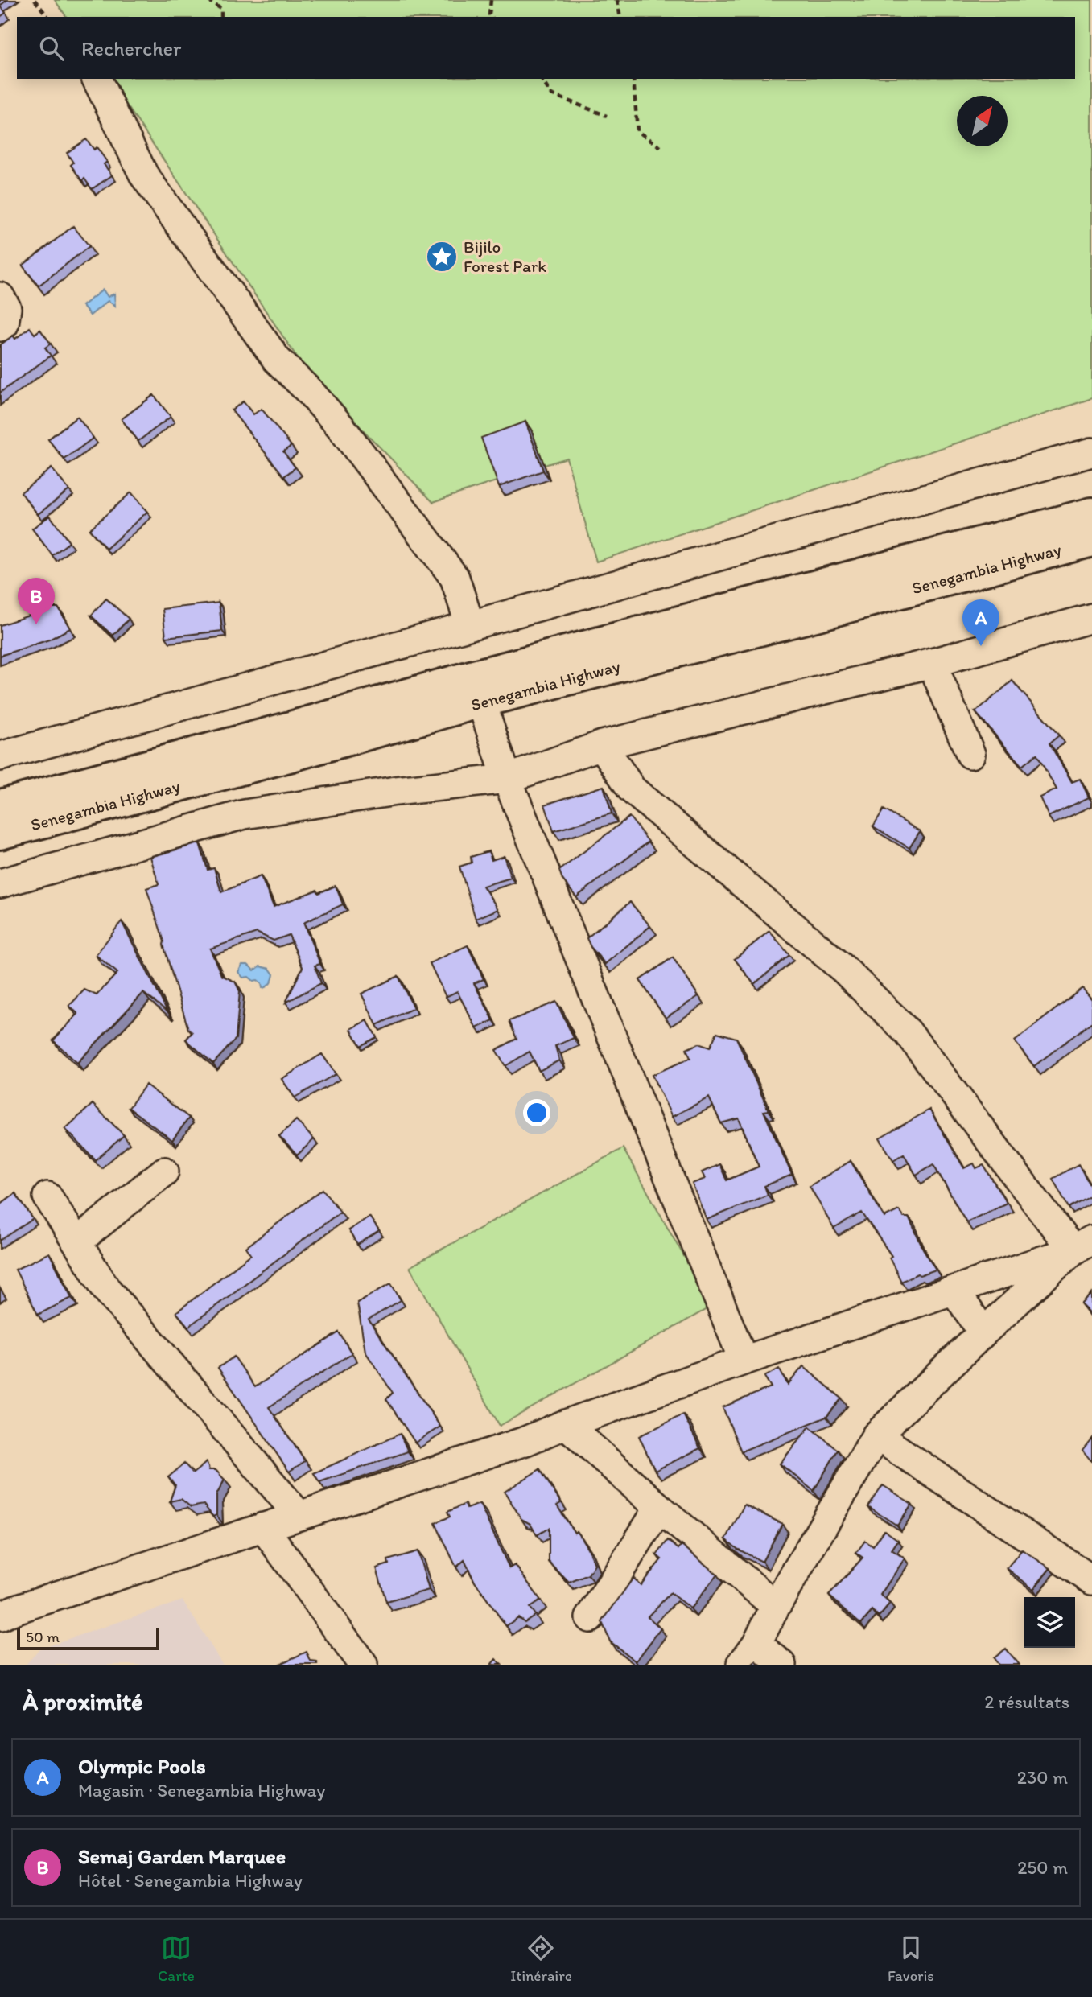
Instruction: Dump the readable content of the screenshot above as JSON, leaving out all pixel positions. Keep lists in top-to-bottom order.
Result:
{
  "streets": {
    "main road": ["Senegambia Highway"]
  },
  "places": {
    "place": ["Bijilo Forest Park"]
  },
  "scale_bar": "50 m",
  "north": "top right",
  "page": {
    "search": "Rechercher",
    "pins": ["B", "A"],
    "scale": "50 m",
    "heading": ["À proximité", "2 résultats"],
    "list": [
      {
        "mark": "A",
        "name": "Olympic Pools",
        "note": "Magasin · Senegambia Highway",
        "value": "230 m"
      },
      {
        "mark": "B",
        "name": "Semaj Garden Marquee",
        "note": "Hôtel · Senegambia Highway",
        "value": "250 m"
      }
    ],
    "nav": ["Carte", "Itinéraire", "Favoris"]
  }
}
